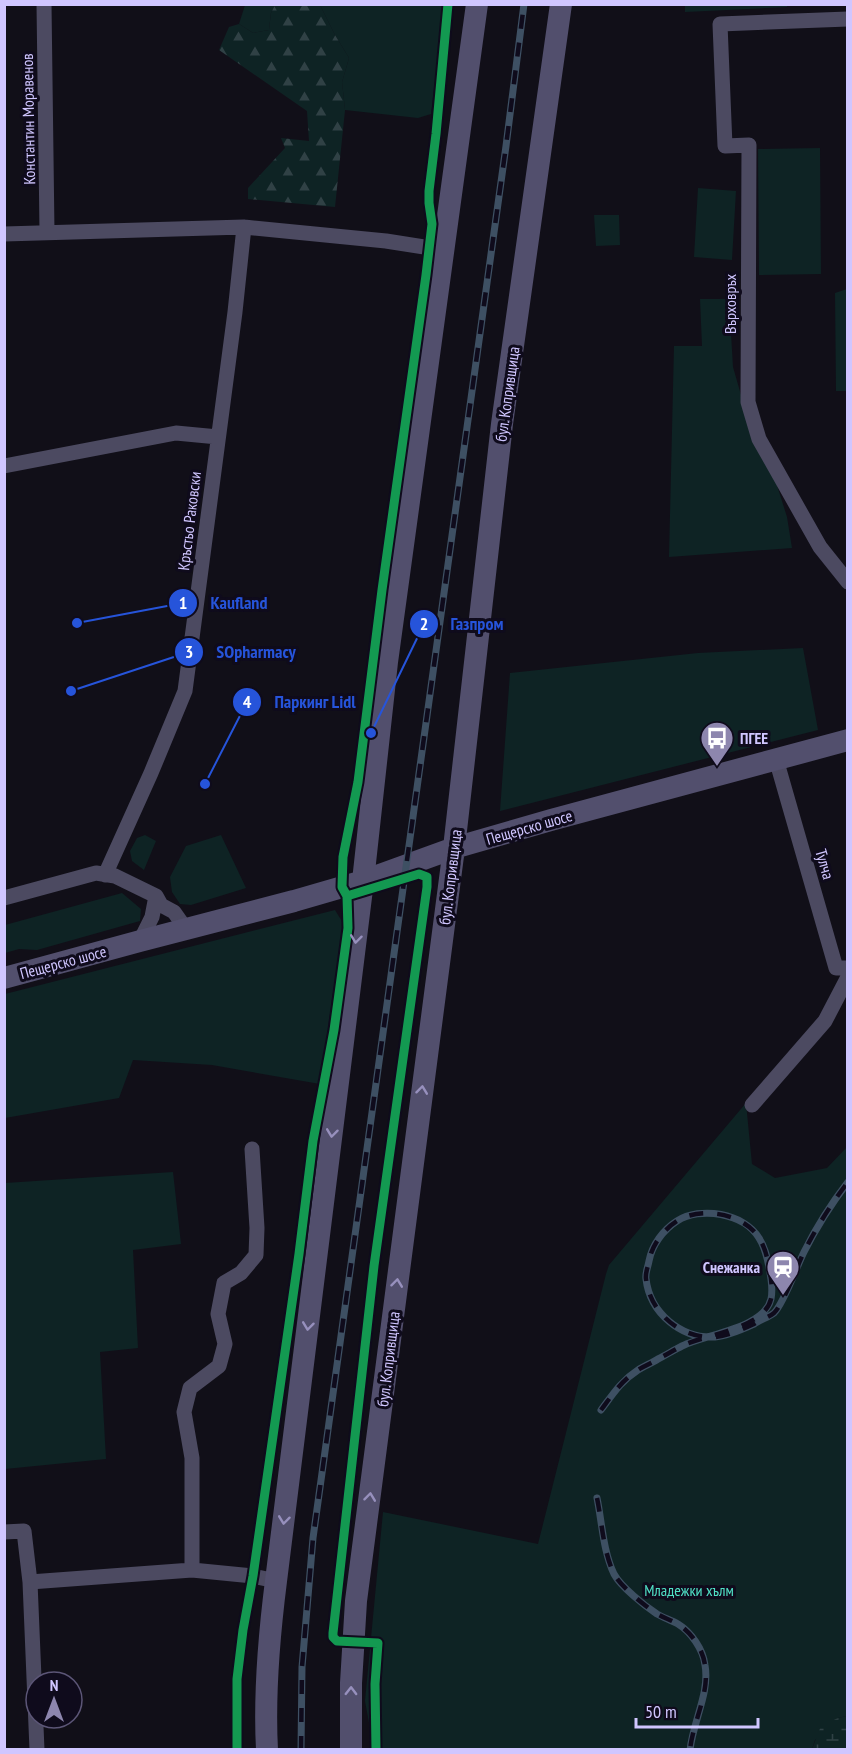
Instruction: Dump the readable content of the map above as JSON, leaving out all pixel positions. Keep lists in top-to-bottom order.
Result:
{
  "streets": {
    "main road": ["бул. Копривщица", "Пещерско шосе"],
    "street": [
      "Константин Моравенов",
      "Върховръх",
      "Кръстьо Раковски",
      "Тулча"
    ]
  },
  "crossings": [
    ["бул. Копривщица", "Пещерско шосе"],
    ["Пещерско шосе", "Тулча"]
  ],
  "parks": ["Младежки хълм"],
  "places": {
    "other": [
      "Kaufland",
      "SOpharmacy",
      "Газпром",
      "Паркинг Lidl"
    ],
    "bus stop": ["ПГЕЕ"],
    "station": ["Снежанка"]
  },
  "scale_bar": "50 m",
  "north": "top"
}
